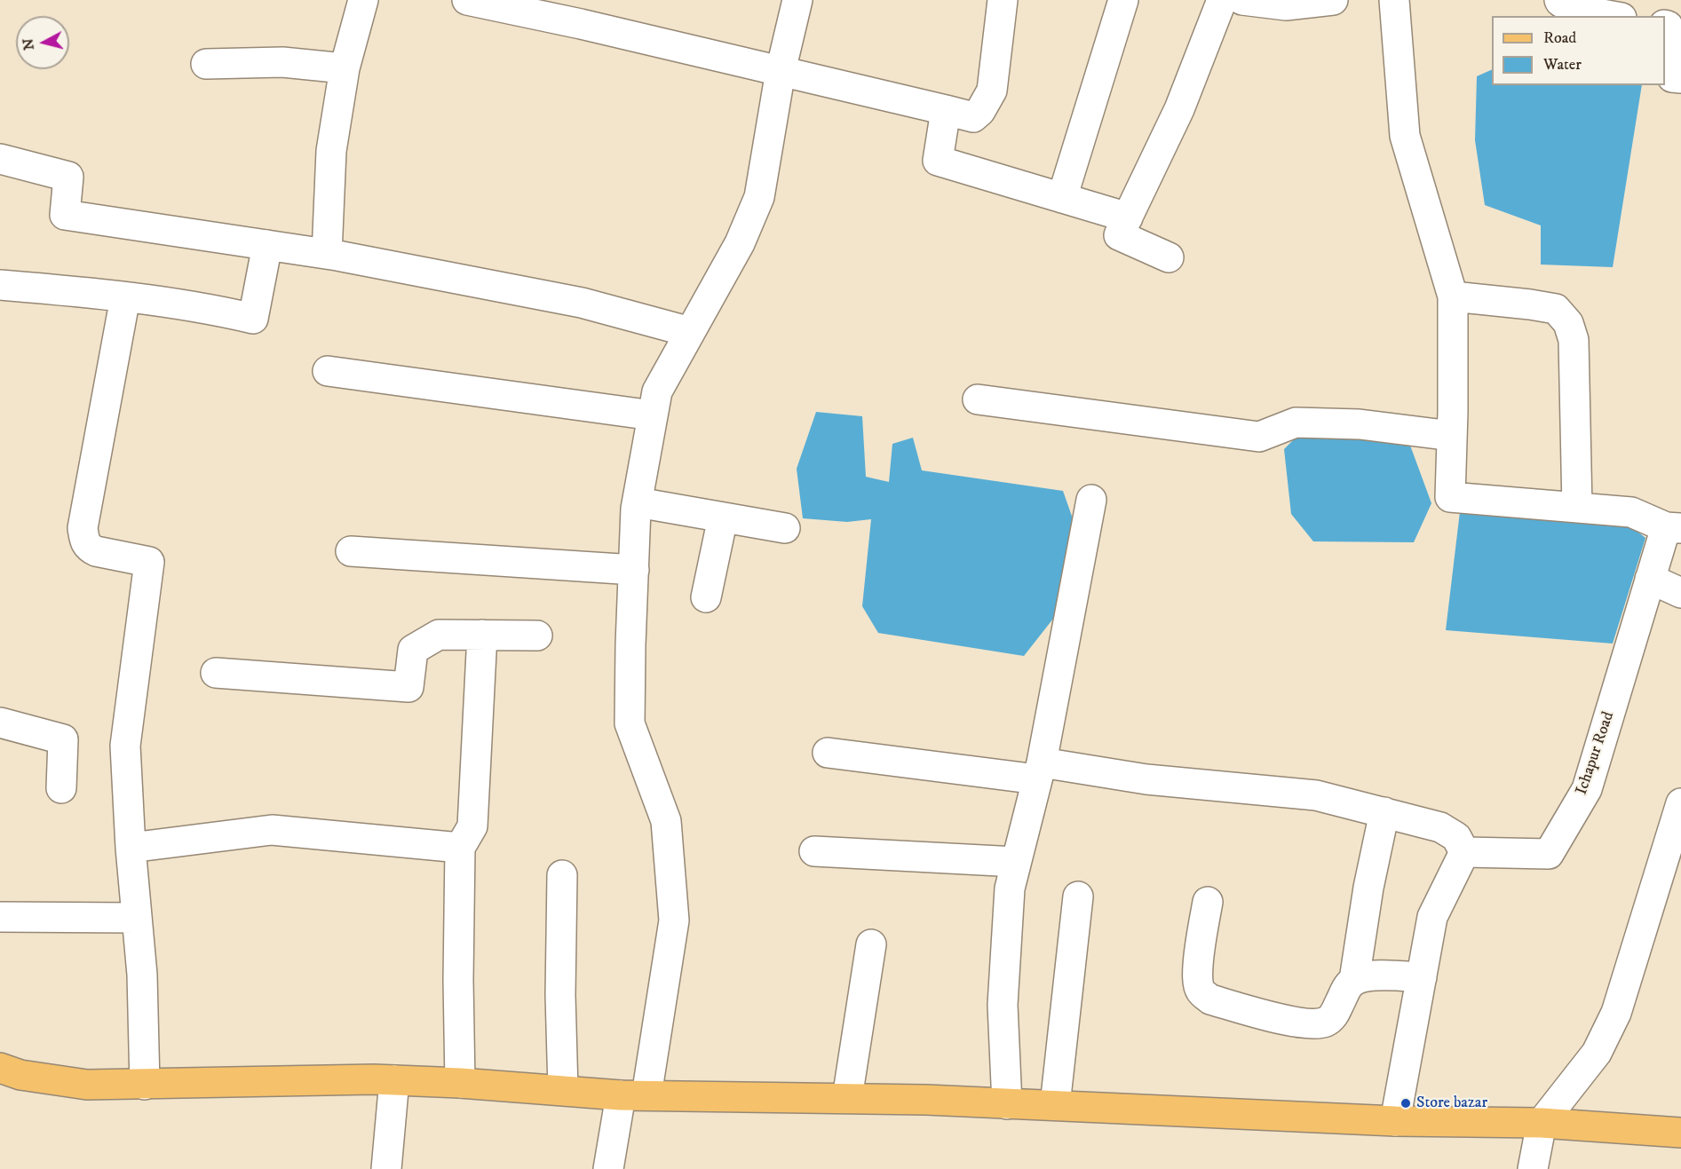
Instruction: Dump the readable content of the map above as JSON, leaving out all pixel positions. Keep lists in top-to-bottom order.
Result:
{
  "streets": {
    "street": ["Ichapur Road"]
  },
  "places": ["Store bazar"],
  "legend": ["Road", "Water"],
  "north": "left"
}
